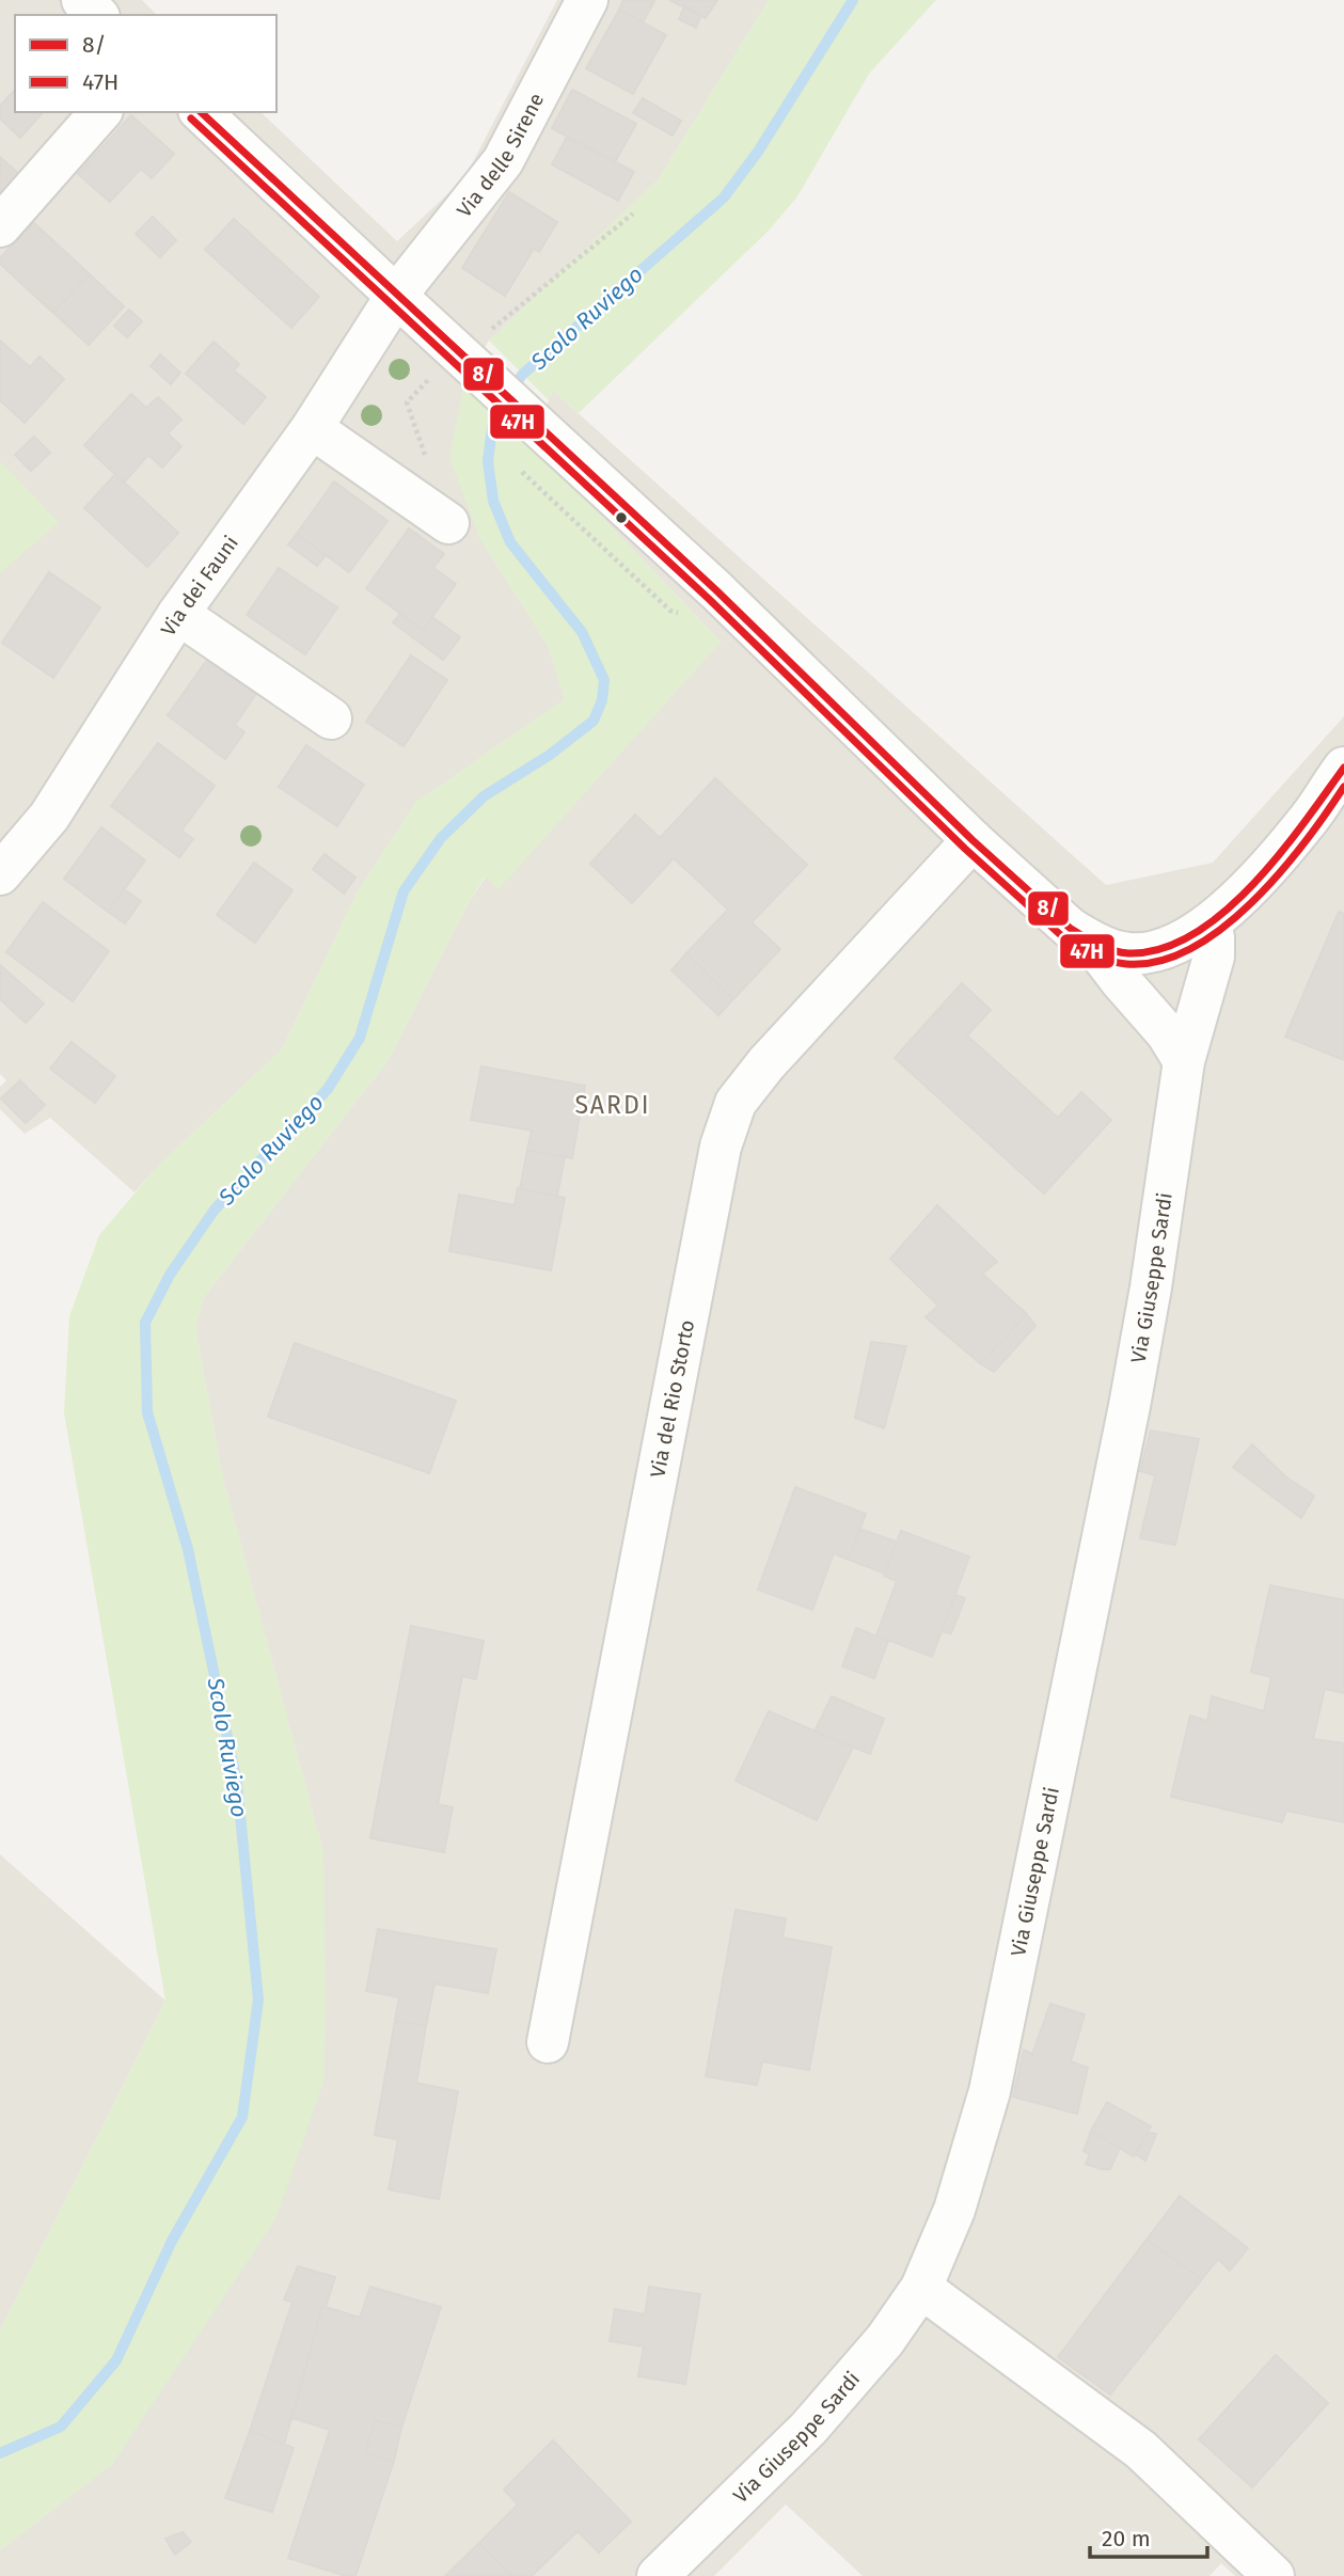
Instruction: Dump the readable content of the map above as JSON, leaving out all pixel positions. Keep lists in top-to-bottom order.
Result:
{
  "streets": {
    "street": [
      "Via delle Sirene",
      "Via dei Fauni",
      "Via Giuseppe Sardi",
      "Via del Rio Storto"
    ]
  },
  "crossings": [
    ["Via delle Sirene", "Via dei Fauni"]
  ],
  "districts": ["SARDI"],
  "water": ["Scolo Ruviego"],
  "lines": ["transit line 8/", "transit line 47H"],
  "legend": ["8/", "47H"],
  "scale_bar": "20 m"
}
